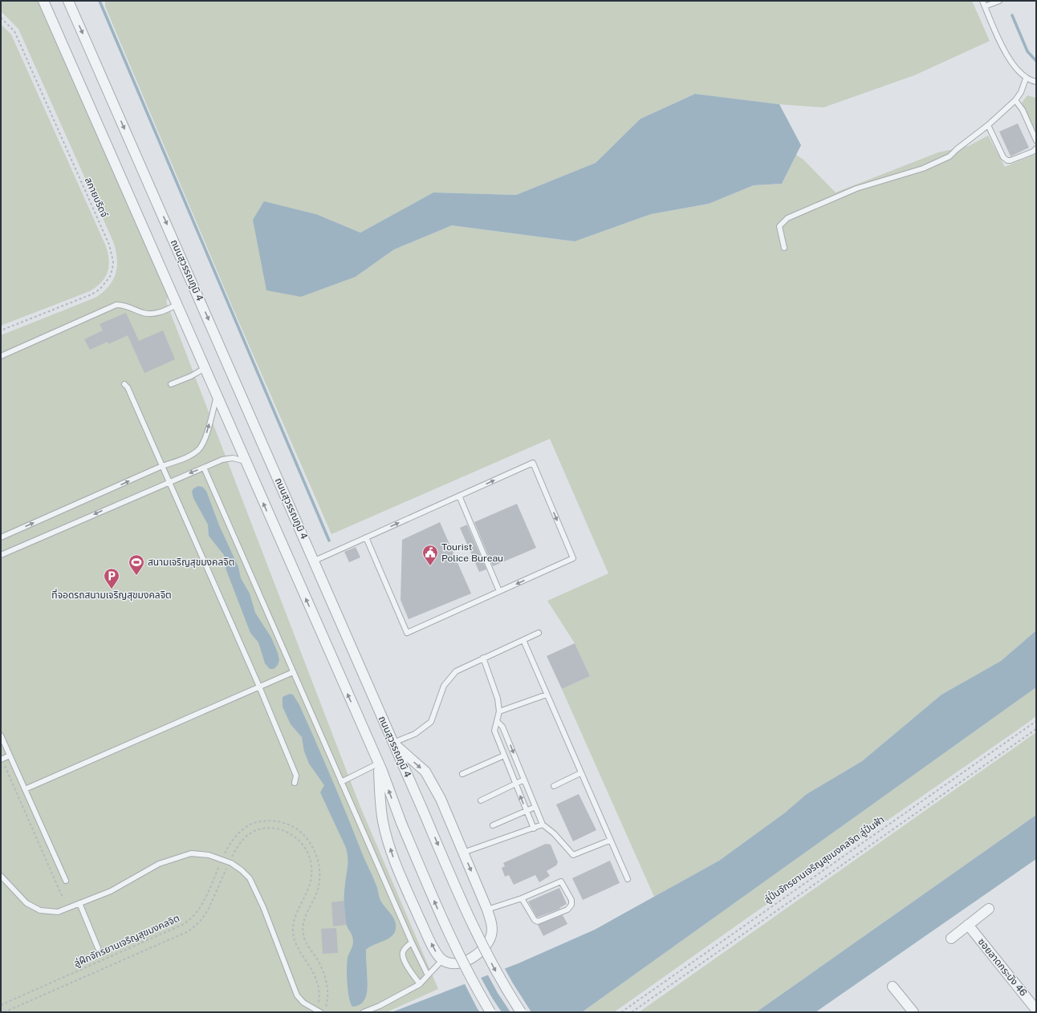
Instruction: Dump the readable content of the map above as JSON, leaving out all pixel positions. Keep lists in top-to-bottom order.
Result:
{
  "streets": {
    "street": ["ถนนสุวรรณภูมิ 4", "ซอยลาดกระบัง 46"],
    "path": ["สกายบริดจ์", "ลู่ปั่นจักรยานเจริญสุขมงคลจิต ลู่ปั่นฟ้า", "ลู่ฝึกจักรยานเจริญสุขมงคลจิต"]
  },
  "places": {
    "public building": ["Tourist Police Bureau"],
    "sports": ["สนามเจริญสุขมงคลจิต"],
    "parking": ["ที่จอดรถสนามเจริญสุขมงคลจิต"]
  }
}
